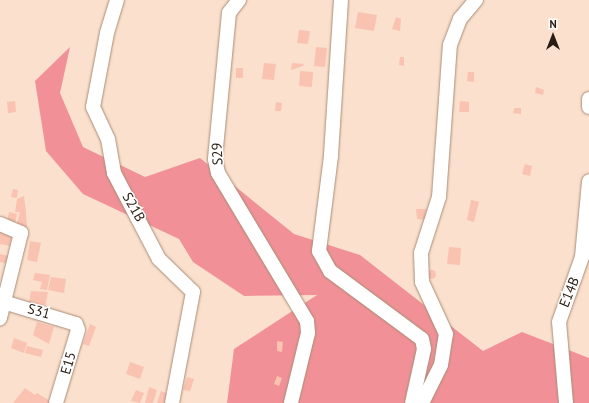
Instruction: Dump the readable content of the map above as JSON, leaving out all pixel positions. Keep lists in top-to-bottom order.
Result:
{
  "streets": {
    "street": [
      "S29",
      "S21B",
      "E14B",
      "S31",
      "E15"
    ]
  },
  "crossings": [
    ["S31", "E15"]
  ],
  "north": "top"
}
